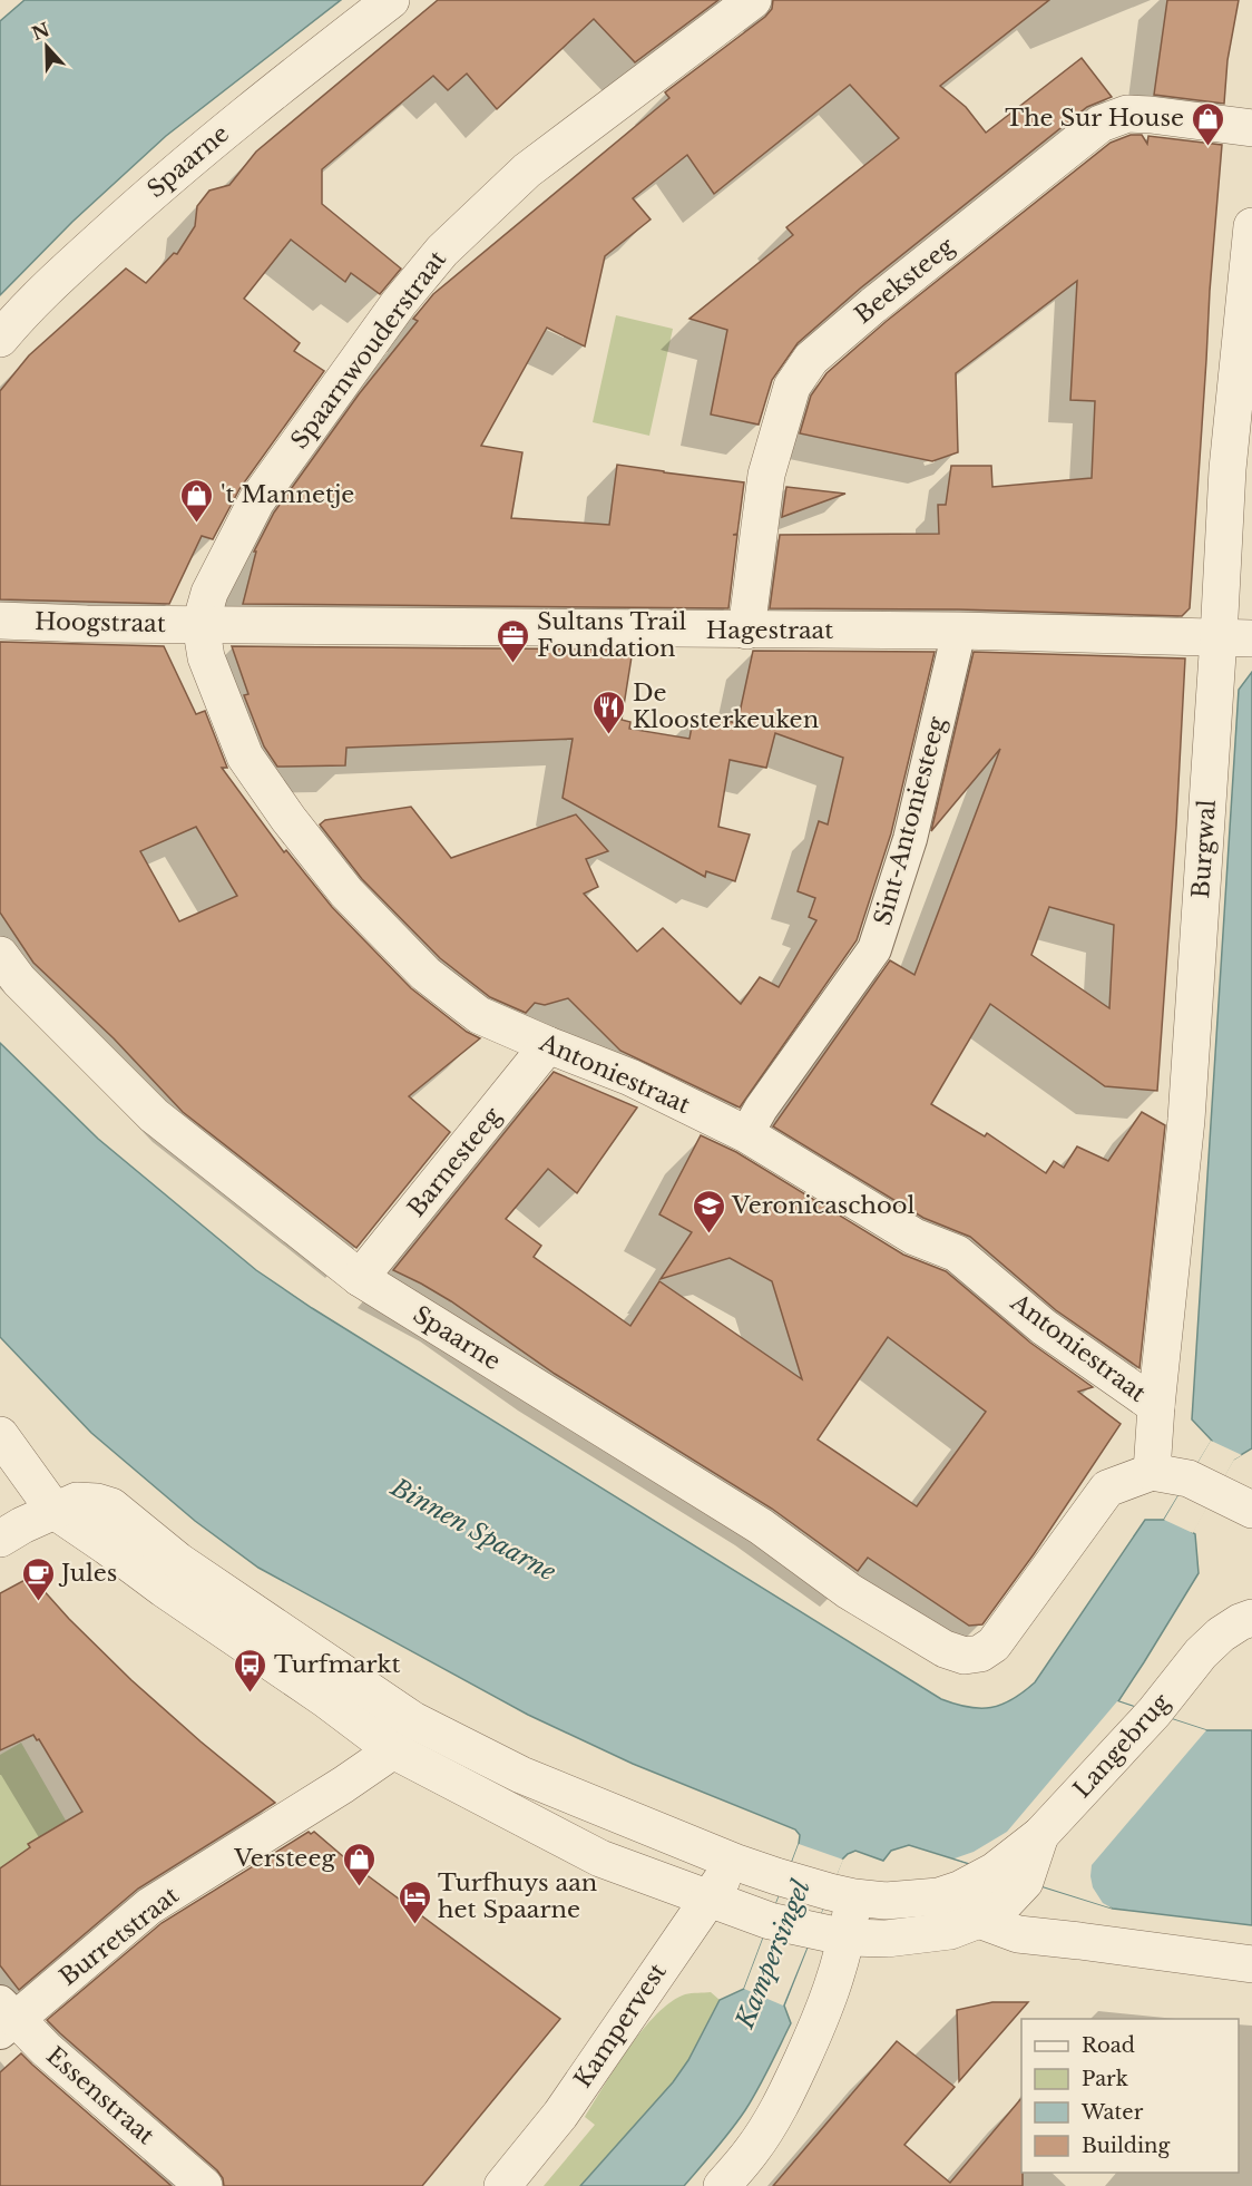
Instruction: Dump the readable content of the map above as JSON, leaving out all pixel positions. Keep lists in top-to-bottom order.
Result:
{
  "streets": {
    "street": [
      "Spaarne",
      "Beeksteeg",
      "Spaarnwouderstraat",
      "Hoogstraat",
      "Hagestraat",
      "Sint-Antoniesteeg",
      "Burgwal",
      "Antoniestraat",
      "Barnesteeg",
      "Langebrug",
      "Burretstraat",
      "Kampervest",
      "Essenstraat"
    ]
  },
  "crossings": [
    ["Spaarne", "Burgwal"],
    ["Spaarne", "Barnesteeg"],
    ["Beeksteeg", "Hagestraat"],
    ["Spaarnwouderstraat", "Hoogstraat"],
    ["Spaarnwouderstraat", "Hagestraat"],
    ["Spaarnwouderstraat", "Antoniestraat"],
    ["Hoogstraat", "Hagestraat"],
    ["Hoogstraat", "Antoniestraat"],
    ["Hagestraat", "Sint-Antoniesteeg"],
    ["Hagestraat", "Burgwal"],
    ["Hagestraat", "Antoniestraat"],
    ["Sint-Antoniesteeg", "Antoniestraat"],
    ["Burgwal", "Antoniestraat"],
    ["Antoniestraat", "Barnesteeg"],
    ["Burretstraat", "Essenstraat"]
  ],
  "water": ["Binnen Spaarne", "Kampersingel"],
  "places": {
    "shop": ["The Sur House", "'t Mannetje", "Versteeg"],
    "office": ["Sultans Trail Foundation"],
    "restaurant": ["De Kloosterkeuken"],
    "school or university": ["Veronicaschool"],
    "cafe": ["Jules"],
    "bus stop": ["Turfmarkt"],
    "hotel": ["Turfhuys aan het Spaarne"]
  },
  "legend": [
    "Road",
    "Park",
    "Water",
    "Building"
  ],
  "north": "top"
}
